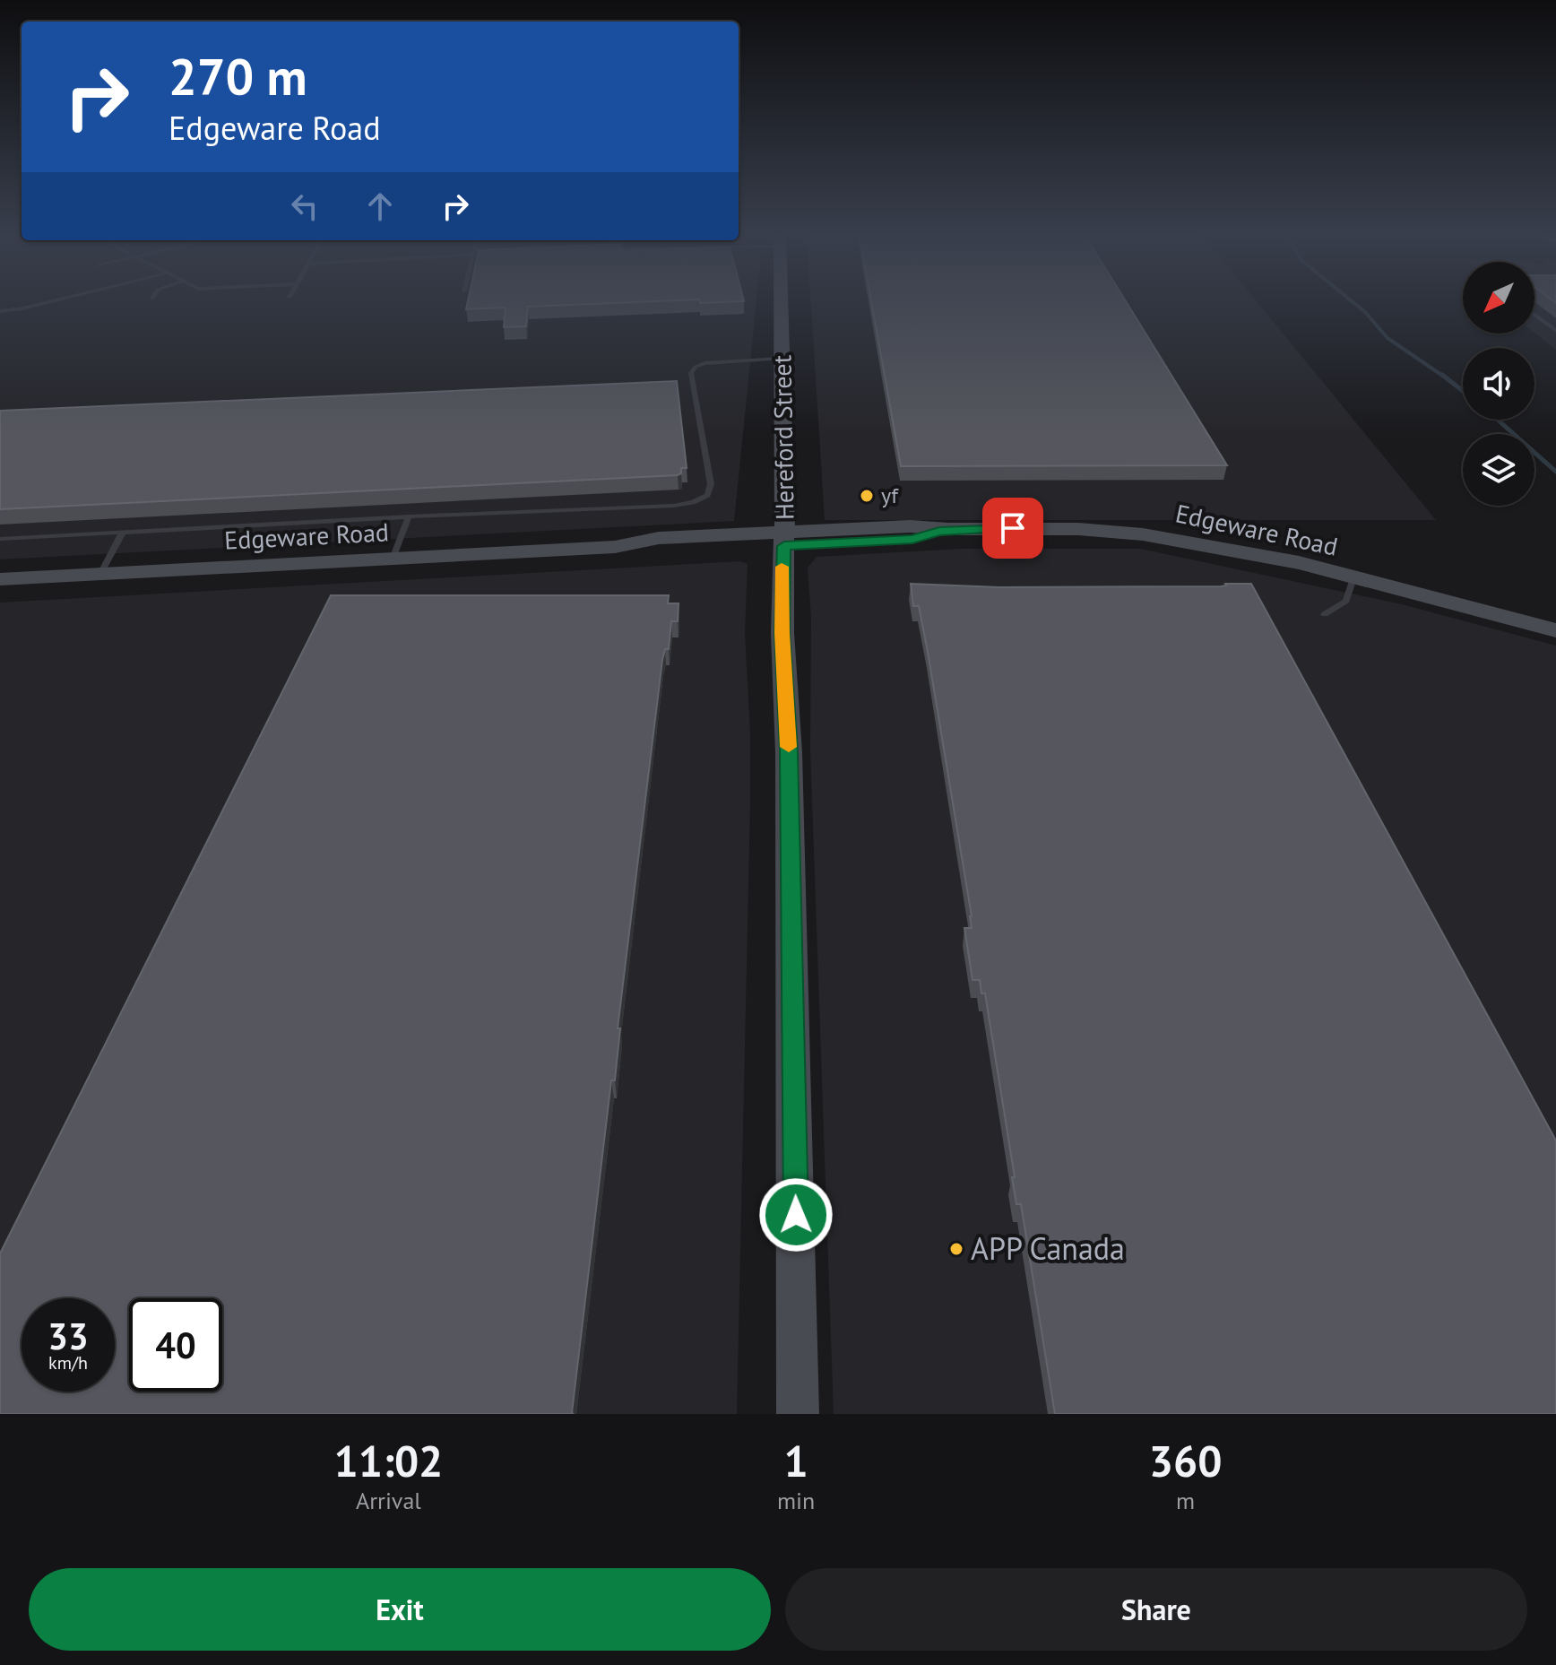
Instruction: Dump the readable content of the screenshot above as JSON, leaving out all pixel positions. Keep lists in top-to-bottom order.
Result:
{
  "streets": {
    "street": ["Hereford Street", "Edgeware Road"]
  },
  "crossings": [
    ["Hereford Street", "Edgeware Road"]
  ],
  "places": ["yf", "APP Canada"],
  "north": "bottom left",
  "page": {
    "turn": ["270 m", "Edgeware Road"],
    "speed": "33 km/h",
    "limit": "40",
    "eta": [
      "11:02",
      "Arrival",
      "1",
      "min",
      "360",
      "m"
    ],
    "buttons": ["Exit", "Share"]
  }
}
